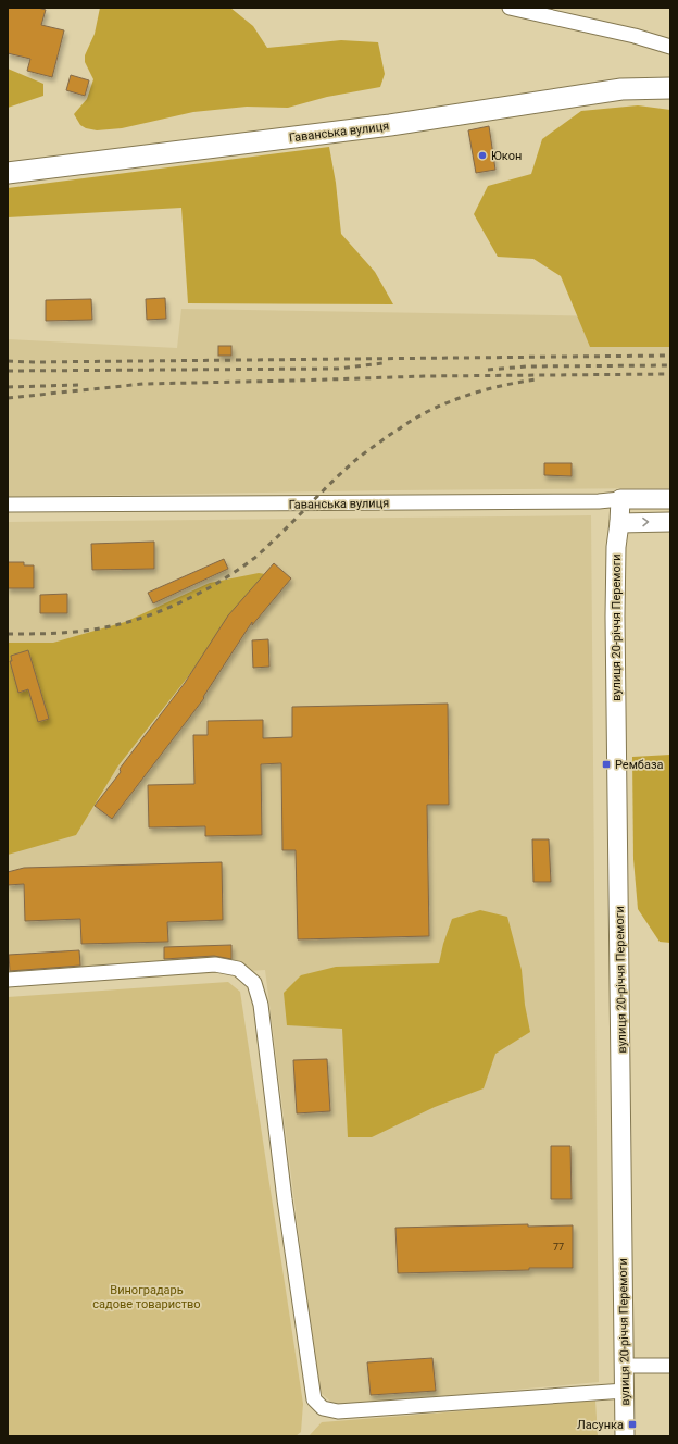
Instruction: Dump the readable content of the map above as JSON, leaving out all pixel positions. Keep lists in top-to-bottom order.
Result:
{
  "streets": {
    "main road": ["Гаванська вулиця"],
    "street": ["вулиця 20-річчя Перемоги"]
  },
  "crossings": [
    ["Гаванська вулиця", "вулиця 20-річчя Перемоги"]
  ],
  "parks": ["Виноградарь садове товариство"],
  "places": {
    "other": ["Юкон"],
    "transit": ["Рембаза", "Ласунка"]
  },
  "house_numbers": ["77"]
}
